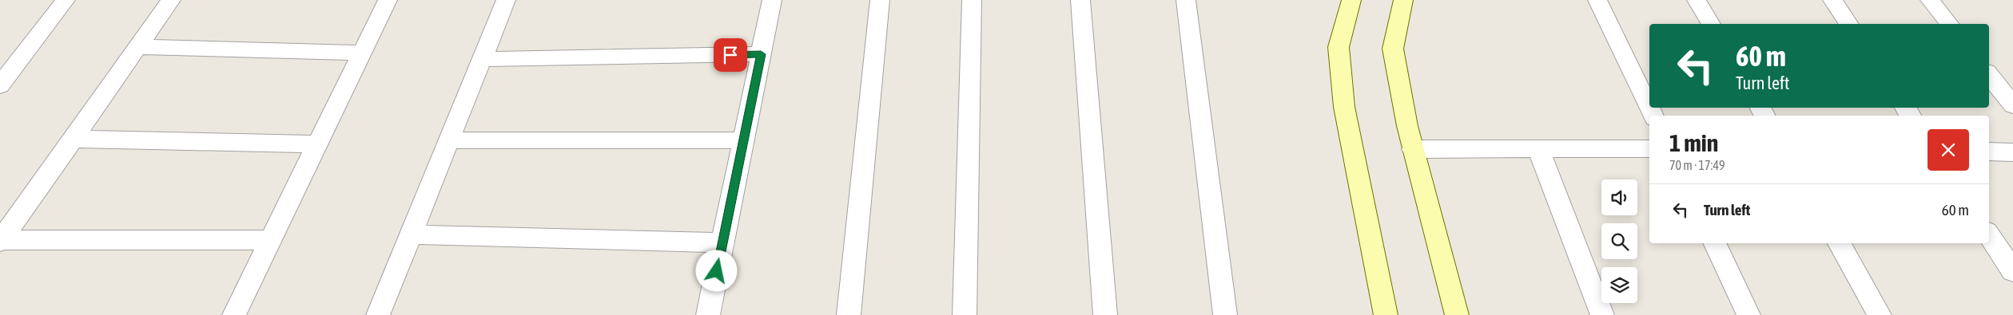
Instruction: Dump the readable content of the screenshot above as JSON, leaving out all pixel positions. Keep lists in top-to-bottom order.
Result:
{
  "page": {
    "turn": ["60 m", "Turn left"],
    "heading": ["1 min", "70 m · 17:49"],
    "list": [
      {
        "name": "Turn left",
        "value": "60 m"
      }
    ]
  }
}
